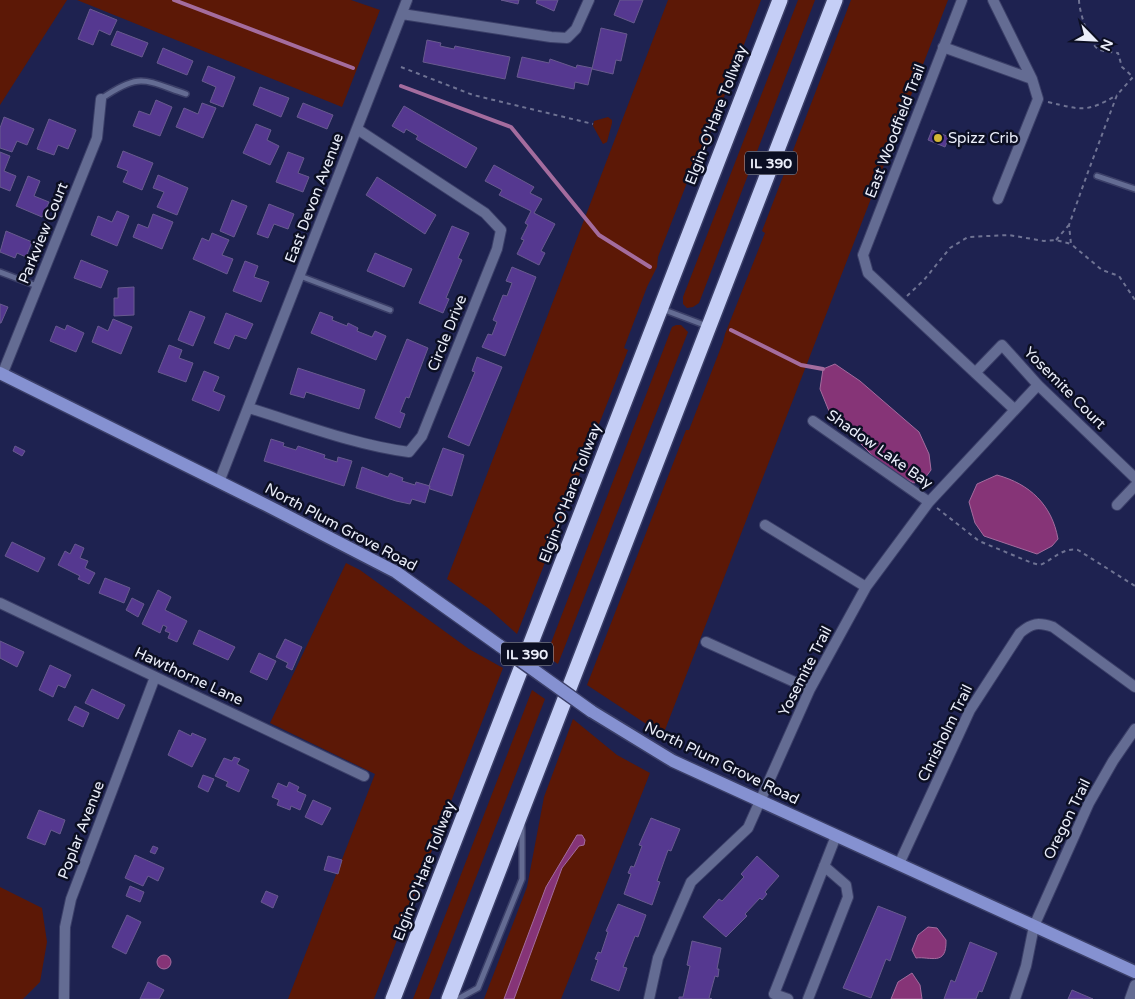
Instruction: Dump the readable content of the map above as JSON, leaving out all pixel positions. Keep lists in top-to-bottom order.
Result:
{
  "streets": {
    "highway": ["Elgin-O'Hare Tollway", "IL 390"],
    "street": [
      "East Woodfield Trail",
      "East Devon Avenue",
      "Parkview Court",
      "Circle Drive",
      "Yosemite Court",
      "Shadow Lake Bay",
      "North Plum Grove Road",
      "Yosemite Trail",
      "Hawthorne Lane",
      "Chrisholm Trail",
      "Oregon Trail",
      "Poplar Avenue"
    ]
  },
  "crossings": [
    ["East Devon Avenue", "Circle Drive"],
    ["East Devon Avenue", "North Plum Grove Road"],
    ["Parkview Court", "North Plum Grove Road"],
    ["Yosemite Court", "Yosemite Trail"],
    ["Shadow Lake Bay", "Yosemite Trail"],
    ["North Plum Grove Road", "Yosemite Trail"],
    ["North Plum Grove Road", "Chrisholm Trail"],
    ["North Plum Grove Road", "Oregon Trail"],
    ["Hawthorne Lane", "Poplar Avenue"]
  ],
  "places": ["Spizz Crib"],
  "north": "bottom right"
}
